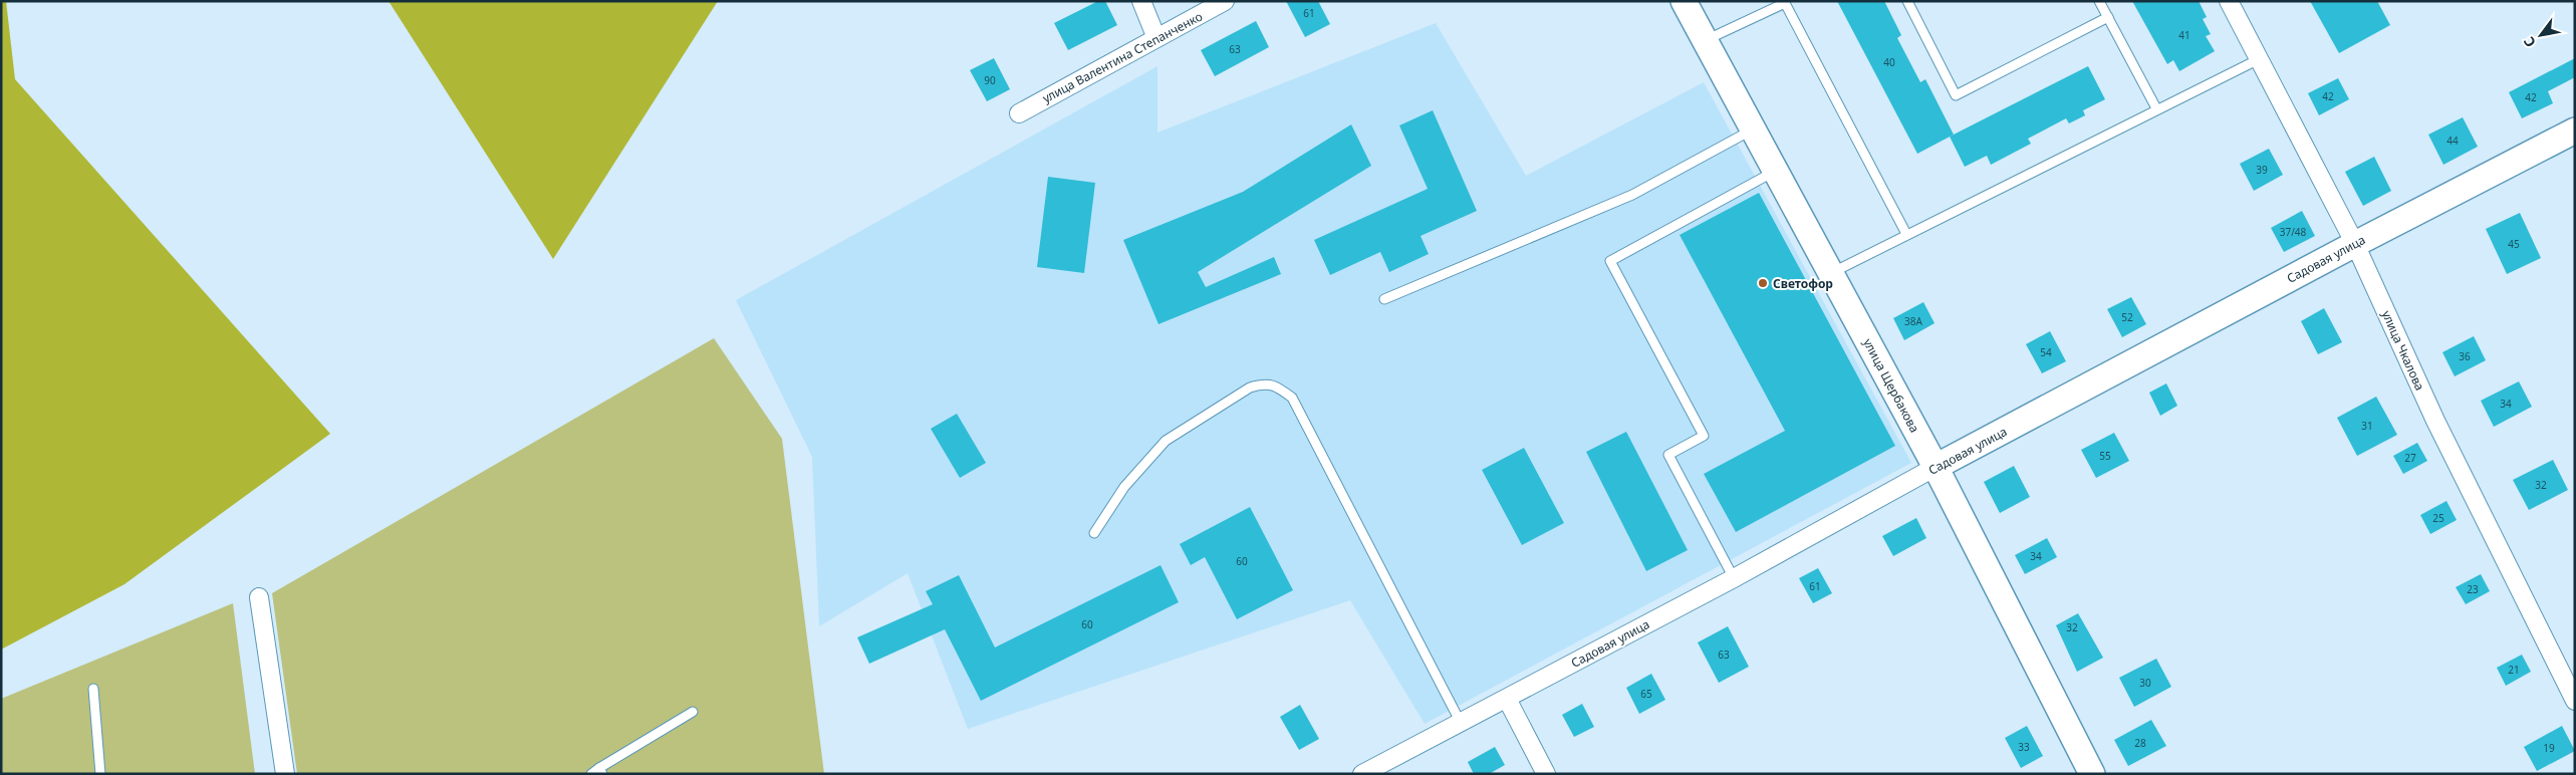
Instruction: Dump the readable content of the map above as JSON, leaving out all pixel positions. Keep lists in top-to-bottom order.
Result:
{
  "streets": {
    "street": [
      "улица Валентина Степанченко",
      "Садовая улица",
      "улица Чкалова",
      "улица Щербакова"
    ]
  },
  "crossings": [
    ["Садовая улица", "улица Чкалова"],
    ["Садовая улица", "улица Щербакова"]
  ],
  "places": ["Светофор"],
  "house_numbers": [
    "61",
    "41",
    "63",
    "40",
    "90",
    "42",
    "42",
    "44",
    "39",
    "37/48",
    "45",
    "52",
    "38А",
    "54",
    "36",
    "34",
    "31",
    "55",
    "27",
    "32",
    "25",
    "34",
    "60",
    "61",
    "23",
    "60",
    "32",
    "63",
    "21",
    "30",
    "65",
    "28",
    "33",
    "19"
  ],
  "north": "bottom left"
}
